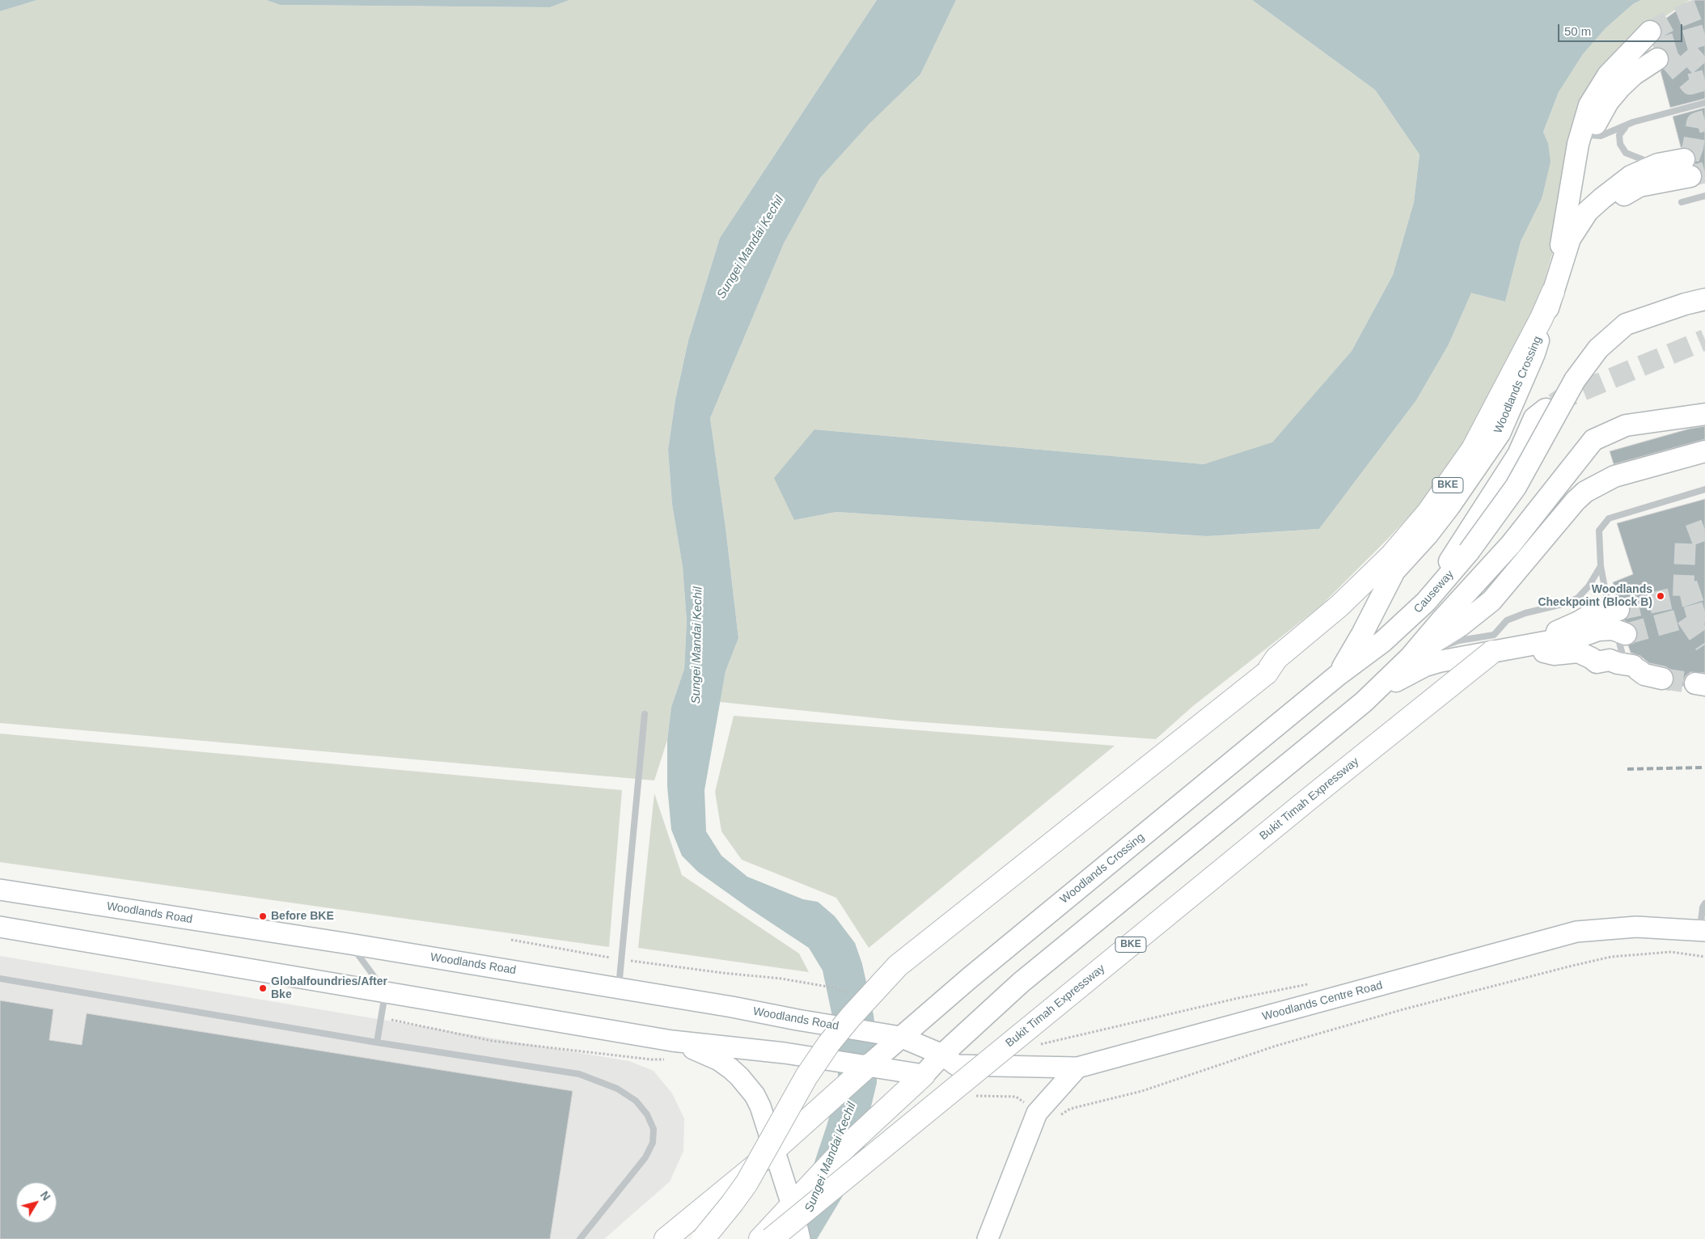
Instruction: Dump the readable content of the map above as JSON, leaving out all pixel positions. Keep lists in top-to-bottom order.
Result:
{
  "streets": {
    "highway": [
      "Woodlands Crossing",
      "BKE",
      "Causeway",
      "Bukit Timah Expressway"
    ],
    "main road": ["Woodlands Road", "Woodlands Centre Road"]
  },
  "crossings": [
    ["Woodlands Crossing", "BKE"],
    ["Woodlands Crossing", "Causeway"],
    ["Woodlands Crossing", "Woodlands Road"],
    ["Woodlands Road", "Woodlands Centre Road"]
  ],
  "water": ["Sungei Mandai Kechil"],
  "places": ["Woodlands Checkpoint (Block B)", "Before BKE", "Globalfoundries/After Bke"],
  "scale_bar": "50 m",
  "north": "top right"
}
